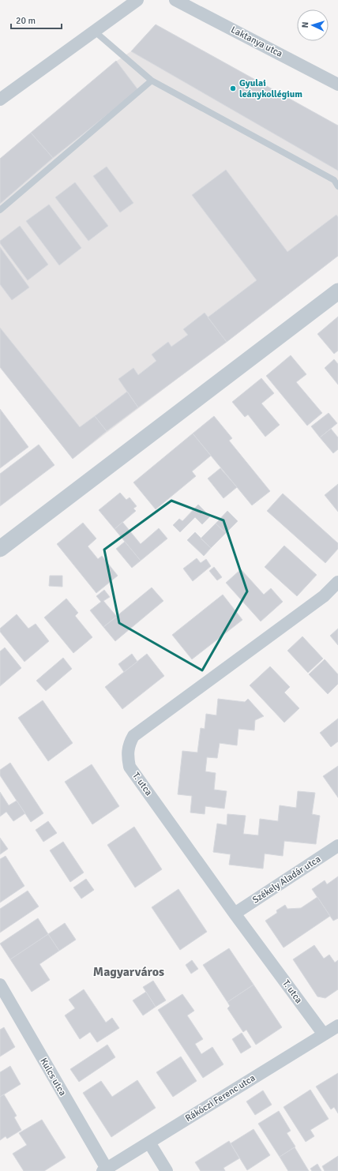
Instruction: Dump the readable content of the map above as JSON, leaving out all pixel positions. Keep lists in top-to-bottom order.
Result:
{
  "streets": {
    "street": [
      "Laktanya utca",
      "T. utca",
      "Székely Aladár utca",
      "Kulcs utca",
      "Rákóczi Ferenc utca"
    ]
  },
  "crossings": [
    ["T. utca", "Székely Aladár utca"],
    ["T. utca", "Rákóczi Ferenc utca"],
    ["Kulcs utca", "Rákóczi Ferenc utca"]
  ],
  "districts": ["Magyarváros"],
  "places": ["Gyulai leánykollégium"],
  "scale_bar": "20 m",
  "north": "left"
}
